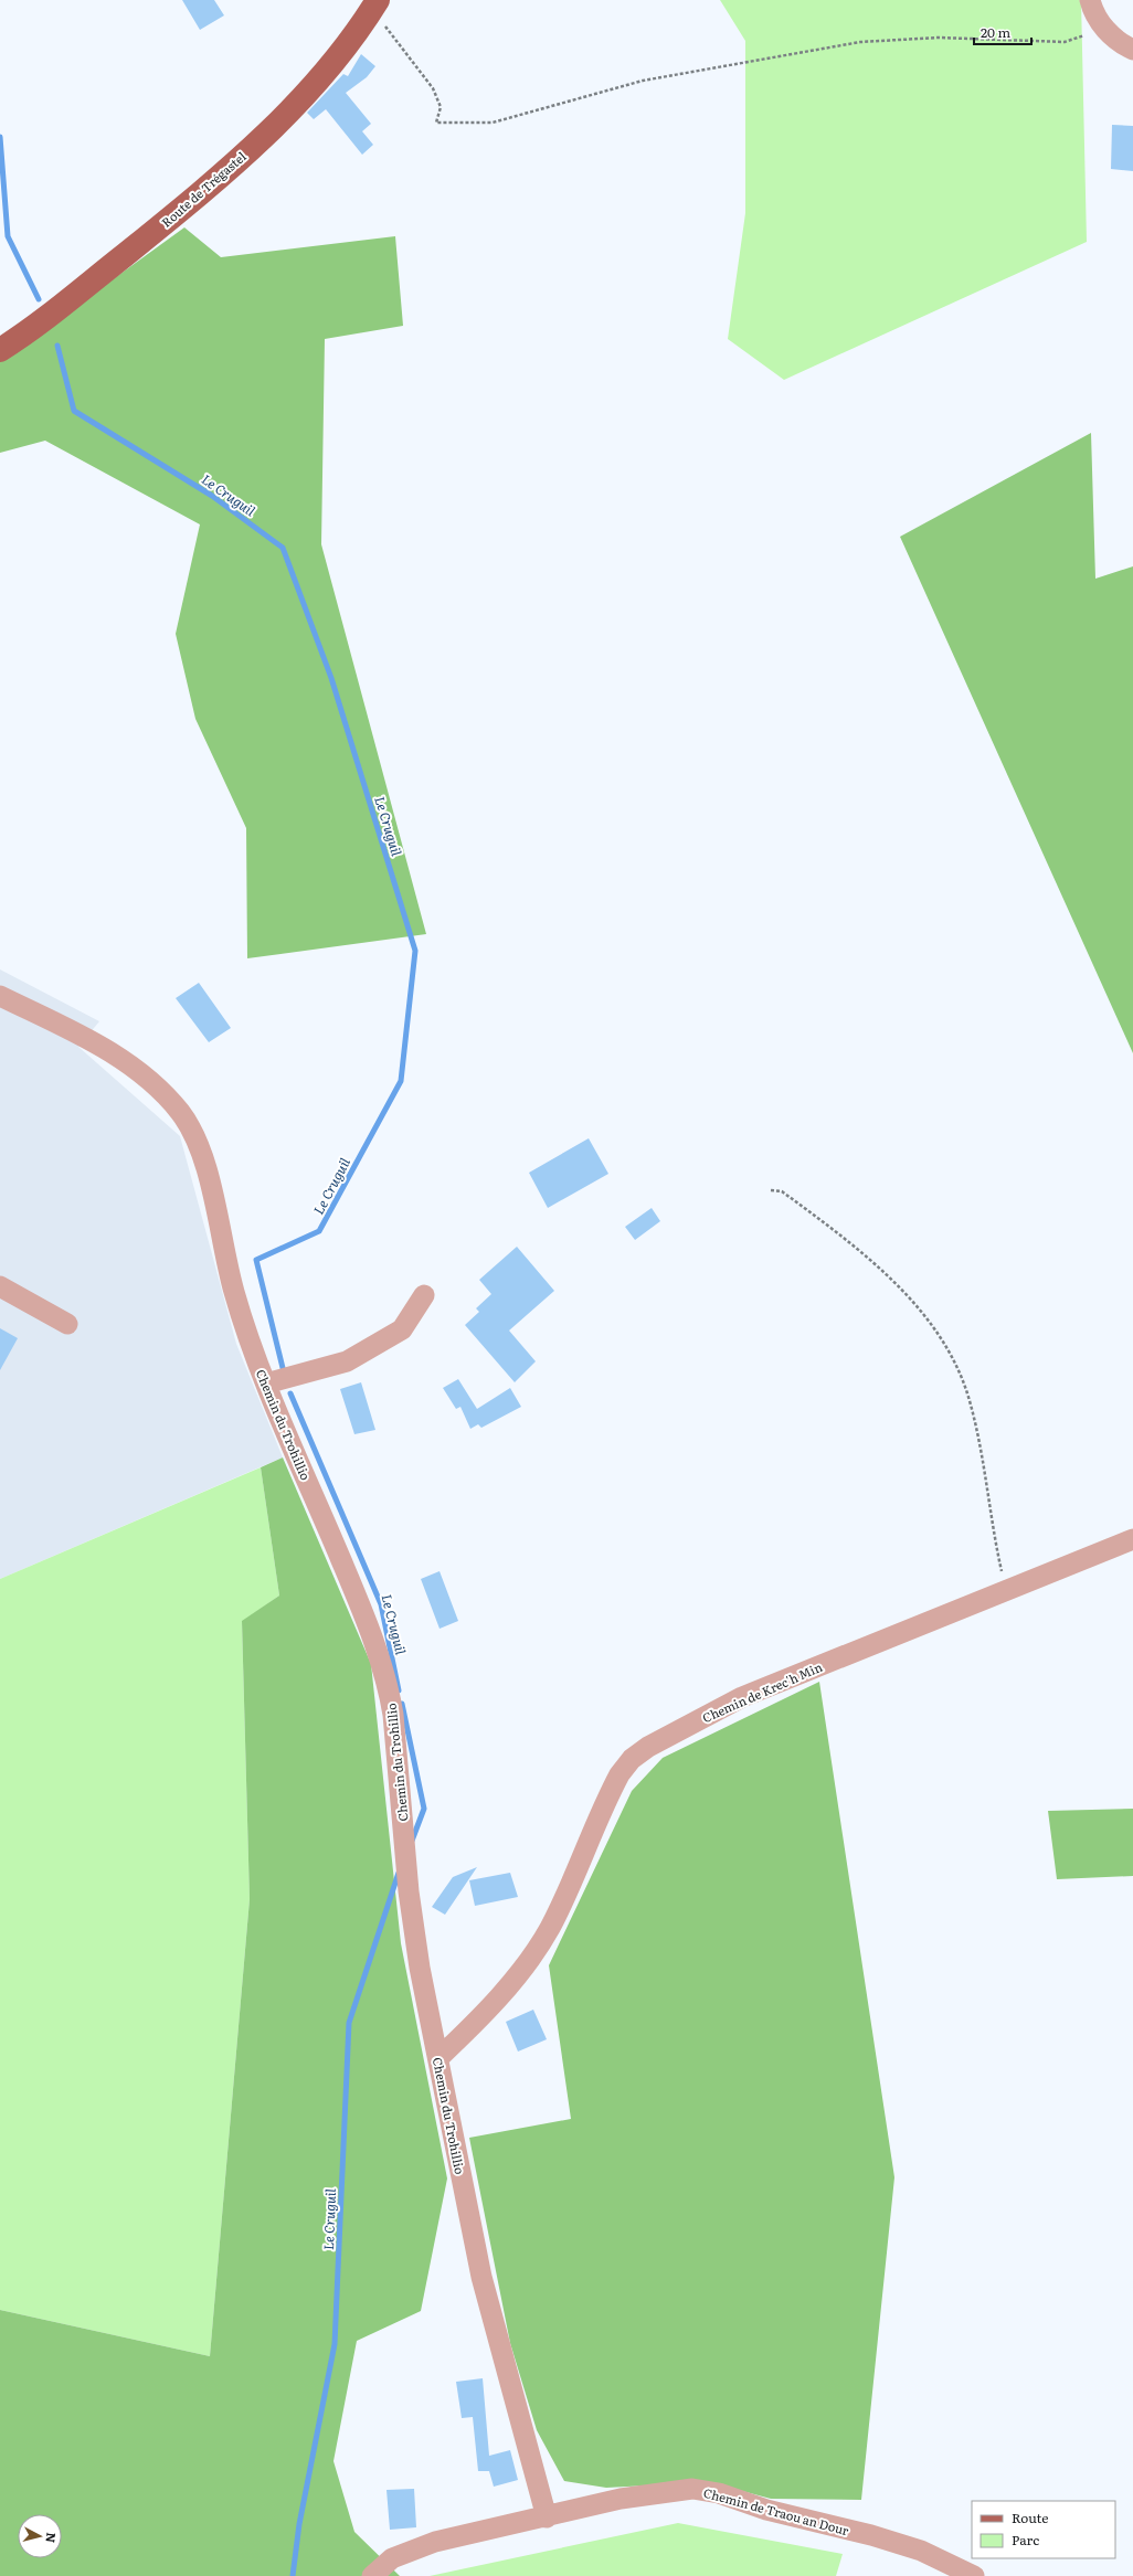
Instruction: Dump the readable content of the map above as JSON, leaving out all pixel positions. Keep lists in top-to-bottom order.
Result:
{
  "streets": {
    "main road": ["Route de Trégastel"],
    "street": ["Chemin du Trohillio", "Chemin de Krec'h Min", "Chemin de Traou an Dour"]
  },
  "crossings": [
    ["Chemin du Trohillio", "Chemin de Krec'h Min"],
    ["Chemin du Trohillio", "Chemin de Traou an Dour"]
  ],
  "water": ["Le Cruguil"],
  "legend": ["Route", "Parc"],
  "scale_bar": "20 m",
  "north": "right"
}
